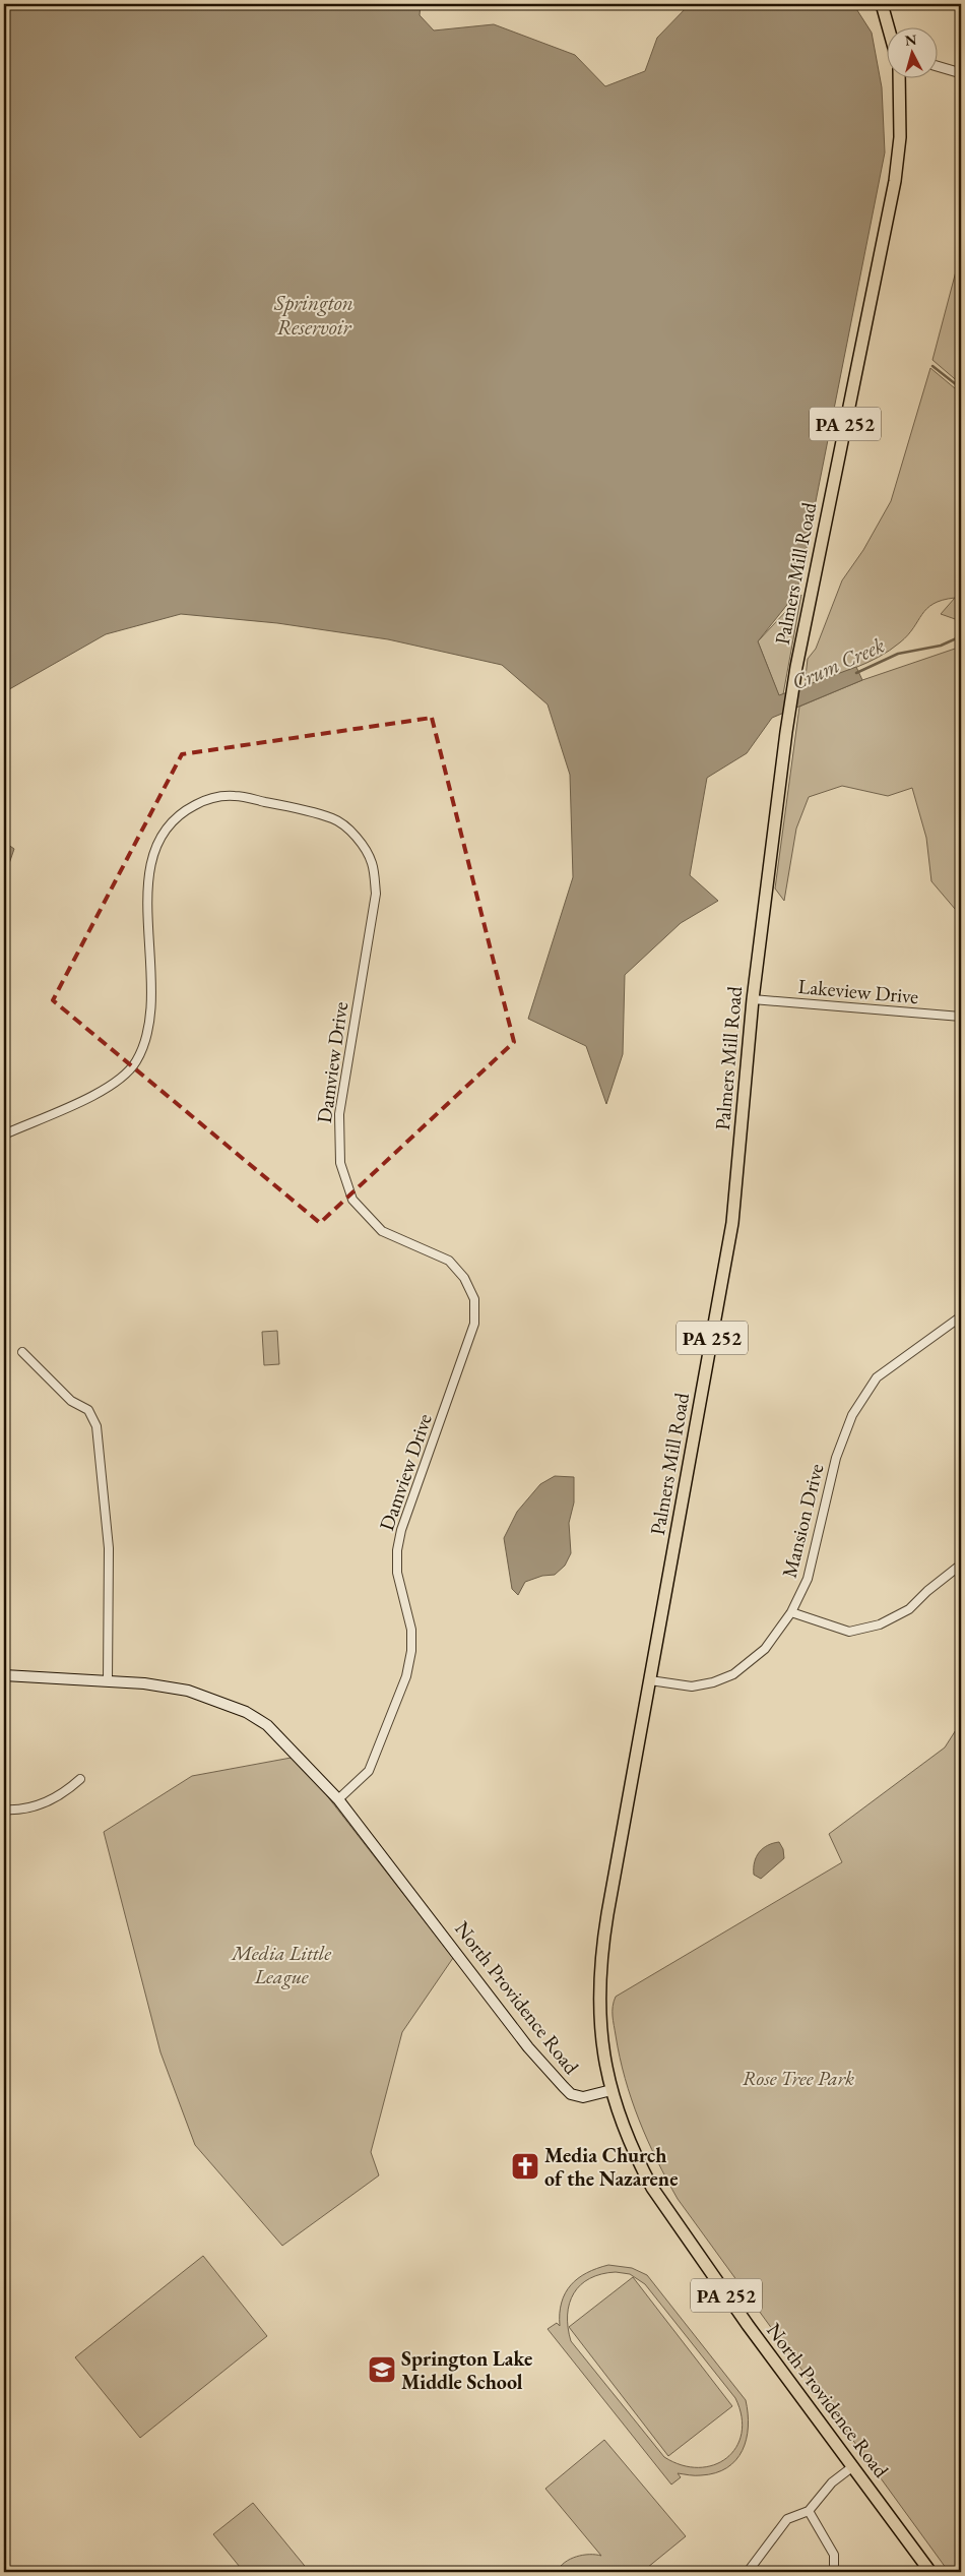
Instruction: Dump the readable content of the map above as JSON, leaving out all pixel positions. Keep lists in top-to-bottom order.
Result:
{
  "streets": {
    "main road": ["PA 252", "Palmers Mill Road", "North Providence Road"],
    "street": ["Lakeview Drive", "Damview Drive", "Mansion Drive"]
  },
  "crossings": [
    ["Palmers Mill Road", "Lakeview Drive"],
    ["Palmers Mill Road", "Mansion Drive"],
    ["Palmers Mill Road", "North Providence Road"],
    ["Damview Drive", "North Providence Road"]
  ],
  "water": ["Springton Reservoir", "Crum Creek"],
  "parks": ["Media Little League", "Rose Tree Park"],
  "places": {
    "church": ["Media Church of the Nazarene"],
    "school or university": ["Springton Lake Middle School"]
  },
  "north": "top"
}
